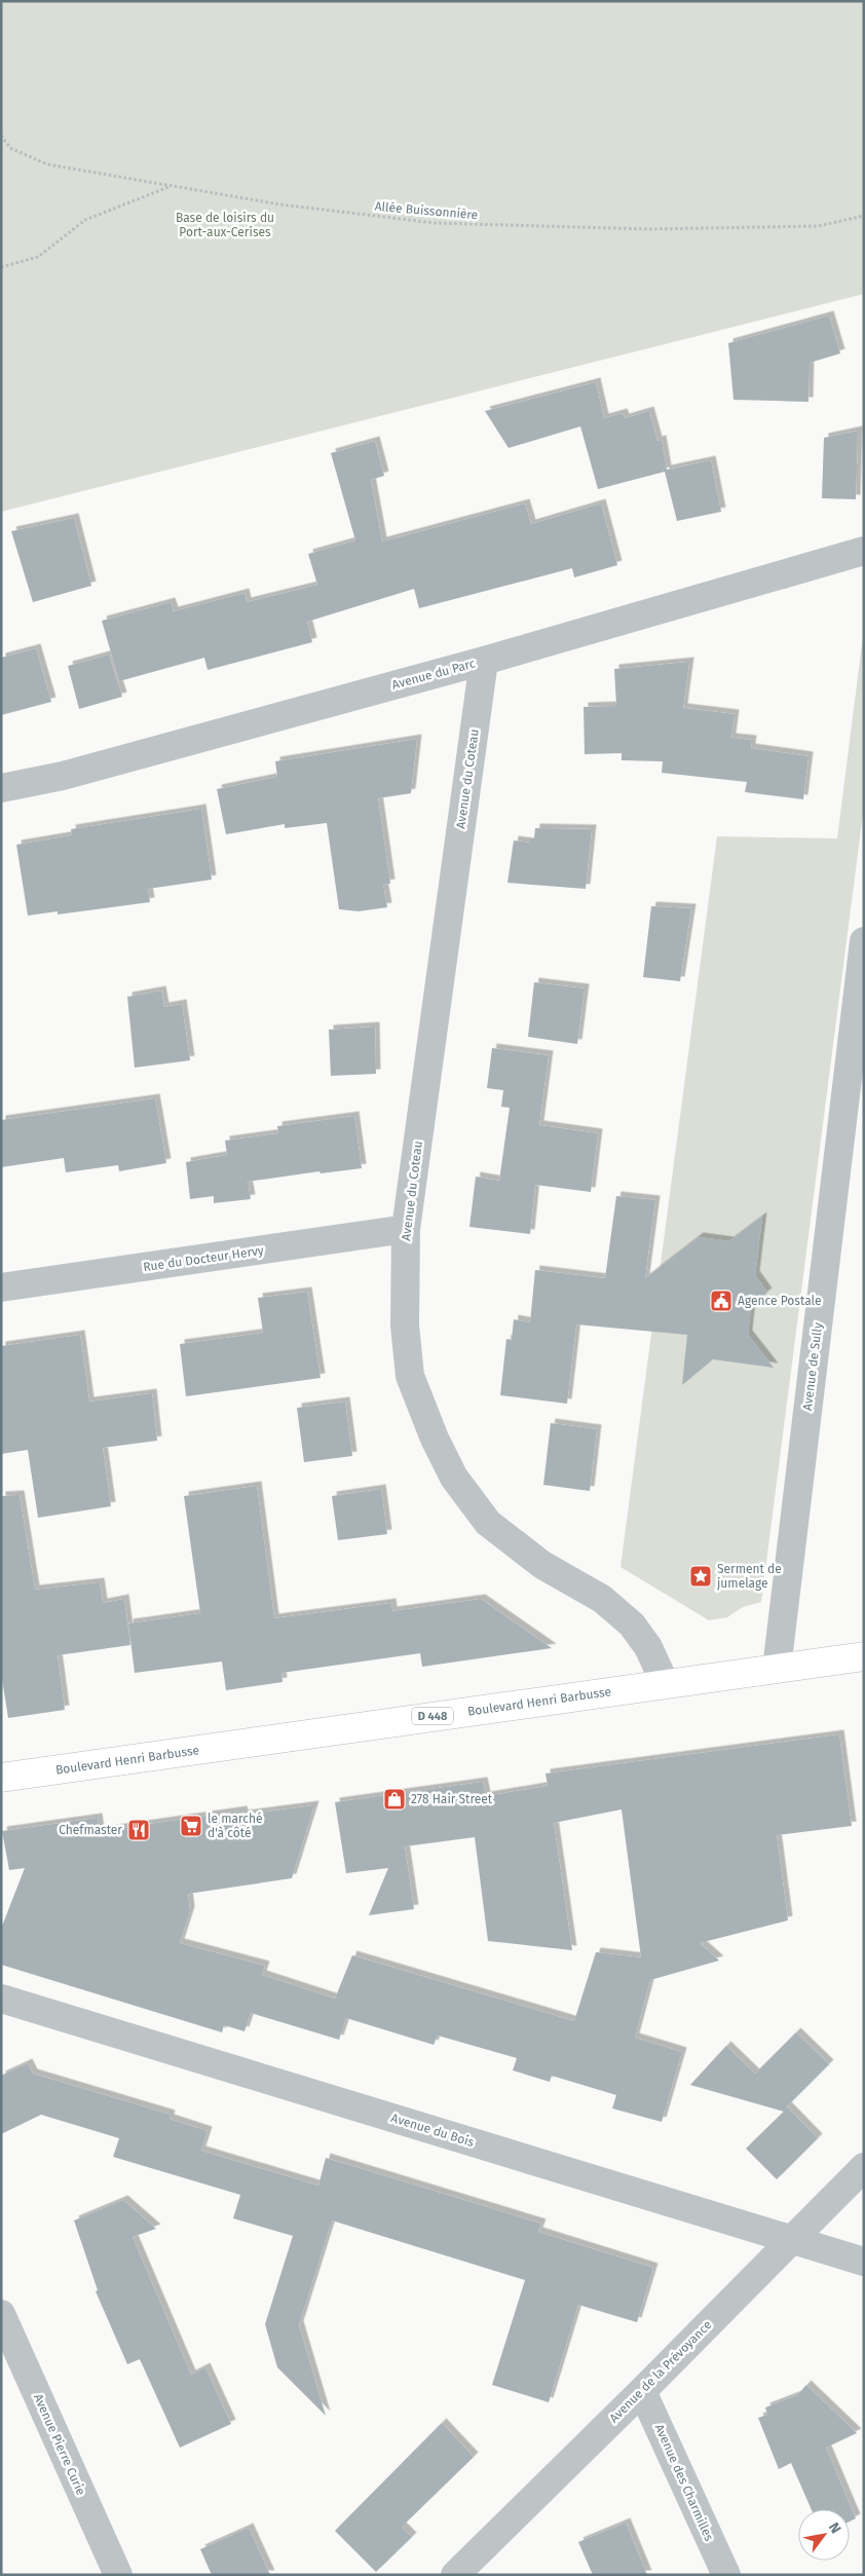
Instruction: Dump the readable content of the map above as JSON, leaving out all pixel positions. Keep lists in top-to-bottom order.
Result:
{
  "streets": {
    "main road": ["Boulevard Henri Barbusse", "D 448"],
    "street": [
      "Avenue du Parc",
      "Avenue du Coteau",
      "Rue du Docteur Hervy",
      "Avenue de Sully",
      "Avenue du Bois",
      "Avenue de la Prévoyance",
      "Avenue Pierre Curie",
      "Avenue des Charmilles"
    ],
    "path": ["Allée Buissonnière"]
  },
  "crossings": [
    ["Avenue du Parc", "Avenue du Coteau"],
    ["Avenue du Coteau", "Rue du Docteur Hervy"],
    ["Avenue du Coteau", "Boulevard Henri Barbusse"],
    ["Avenue de Sully", "Boulevard Henri Barbusse"],
    ["Avenue du Bois", "Avenue de la Prévoyance"],
    ["Avenue de la Prévoyance", "Avenue des Charmilles"]
  ],
  "parks": ["Base de loisirs du Port-aux-Cerises"],
  "places": {
    "public building": ["Agence Postale"],
    "place": ["Serment de jumelage"],
    "shop": ["278 Hair Street"],
    "supermarket": ["le marché d'à côté"],
    "restaurant": ["Chefmaster"]
  },
  "north": "top right"
}
